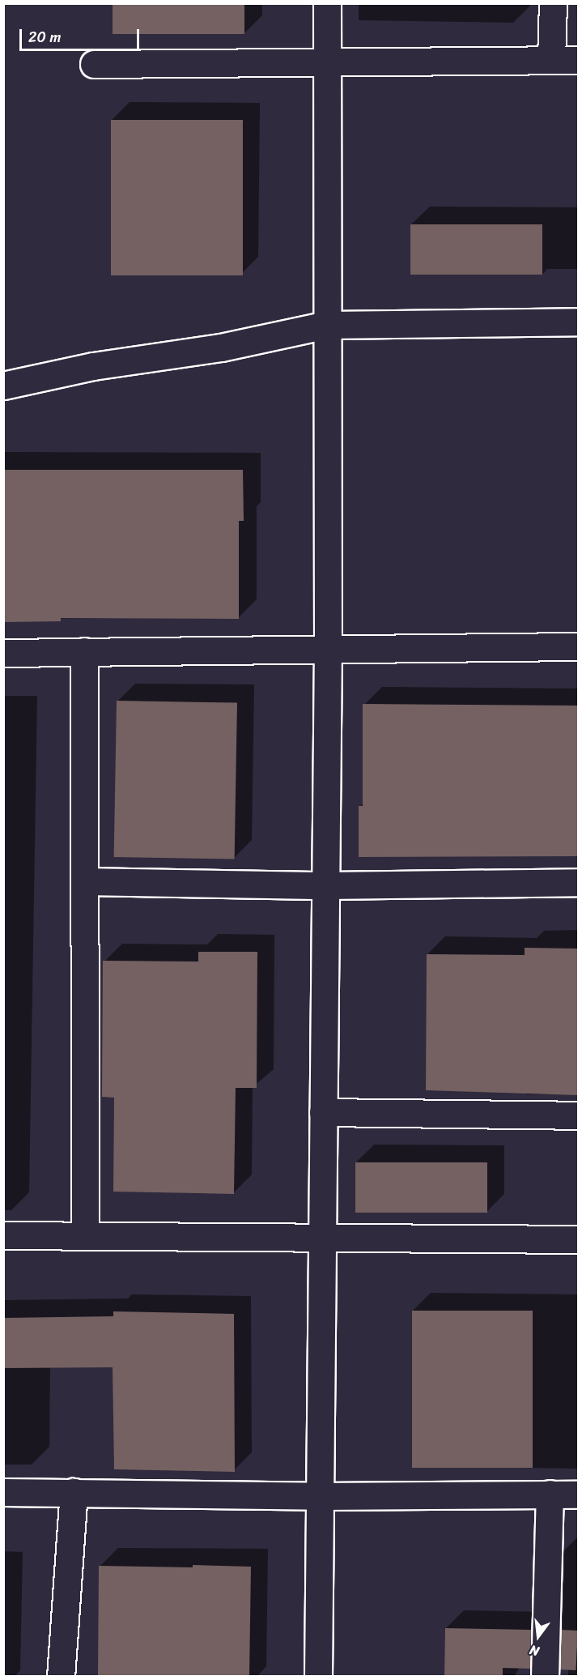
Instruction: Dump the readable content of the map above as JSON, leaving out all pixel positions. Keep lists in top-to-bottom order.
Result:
{
  "scale_bar": "20 m",
  "north": "bottom"
}
